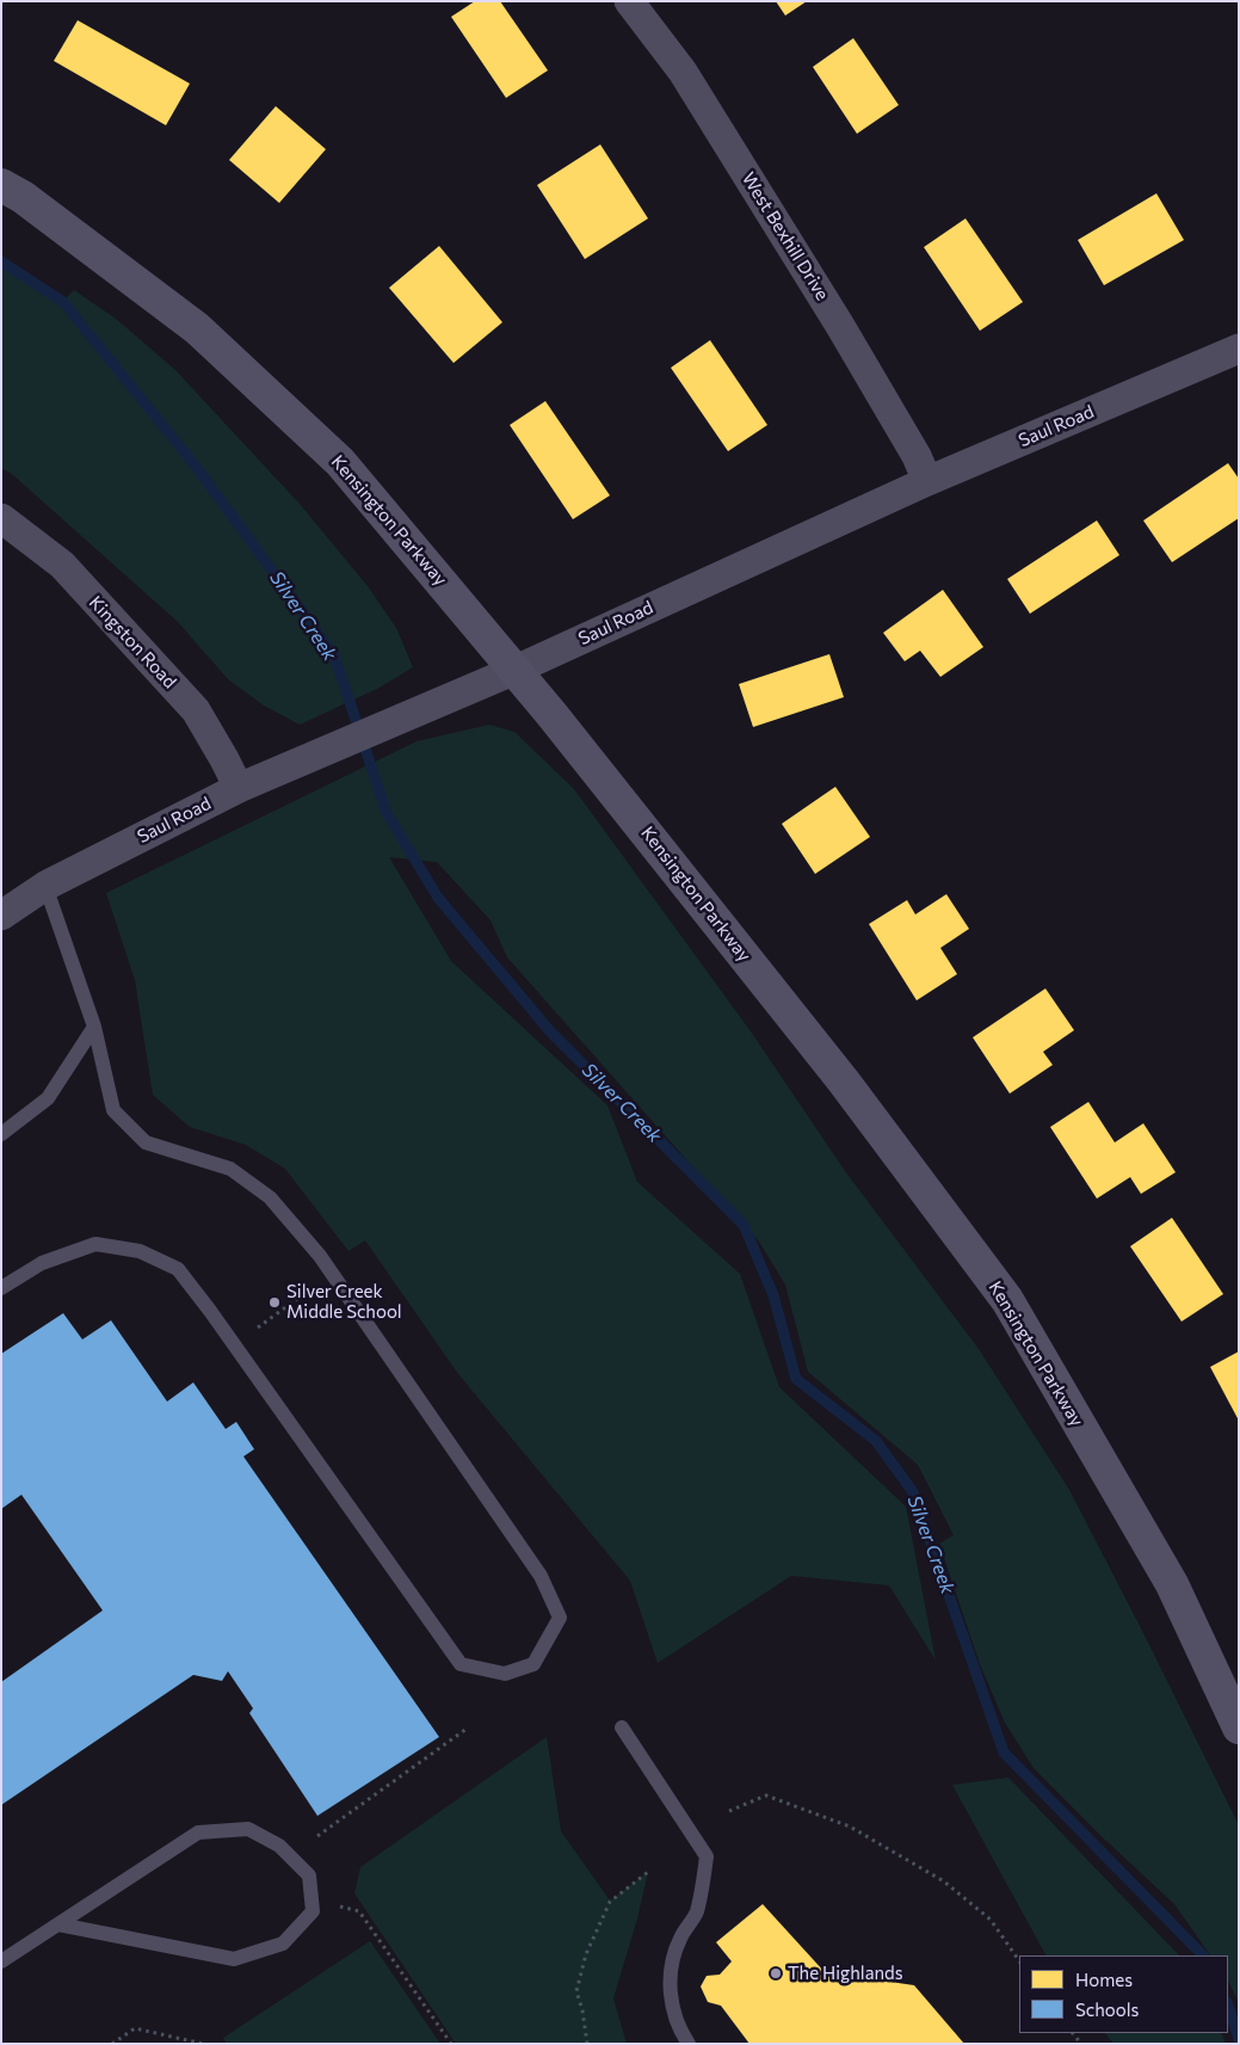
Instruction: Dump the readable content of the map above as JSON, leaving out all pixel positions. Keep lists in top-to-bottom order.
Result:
{
  "streets": {
    "street": [
      "West Bexhill Drive",
      "Saul Road",
      "Kensington Parkway",
      "Kingston Road"
    ]
  },
  "crossings": [
    ["West Bexhill Drive", "Saul Road"],
    ["Saul Road", "Kensington Parkway"],
    ["Saul Road", "Kingston Road"]
  ],
  "water": ["Silver Creek"],
  "places": ["Silver Creek Middle School", "The Highlands"],
  "legend": ["Homes", "Schools"]
}
